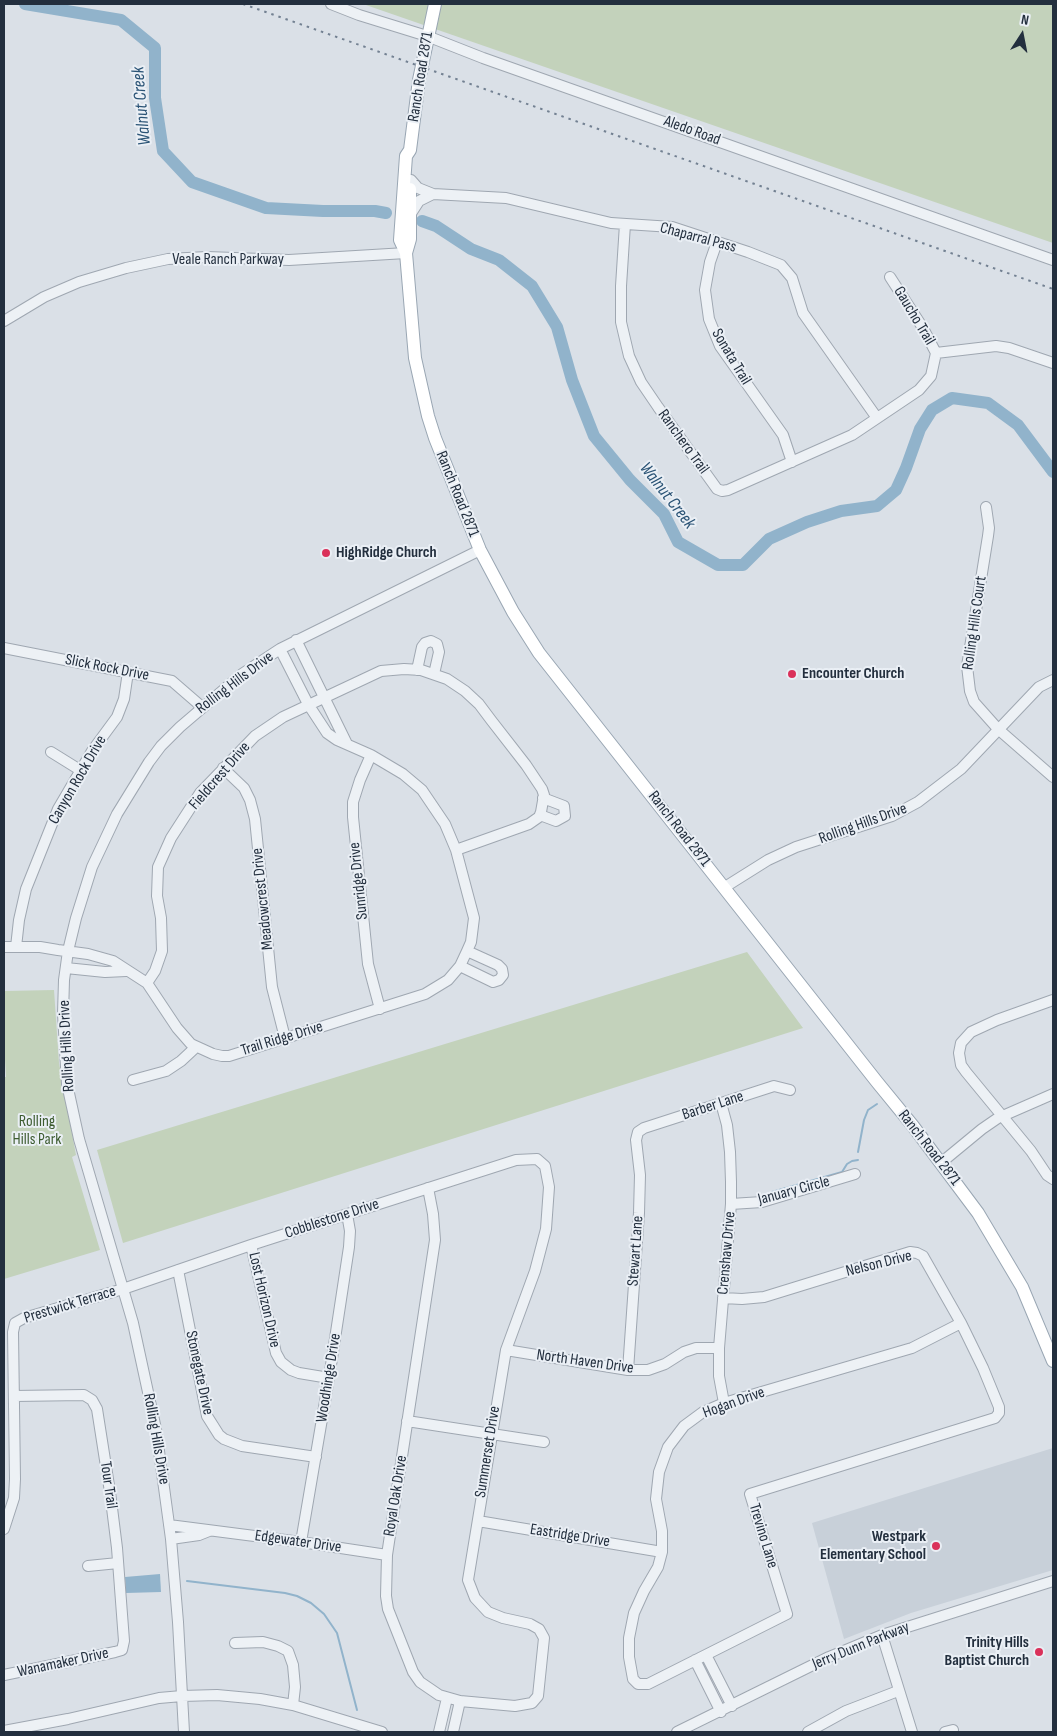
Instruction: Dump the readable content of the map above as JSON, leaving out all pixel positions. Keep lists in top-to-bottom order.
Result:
{
  "streets": {
    "main road": ["Ranch Road 2871"],
    "street": [
      "Aledo Road",
      "Chaparral Pass",
      "Veale Ranch Parkway",
      "Gaucho Trail",
      "Sonata Trail",
      "Ranchero Trail",
      "Rolling Hills Court",
      "Slick Rock Drive",
      "Rolling Hills Drive",
      "Fieldcrest Drive",
      "Canyon Rock Drive",
      "Sunridge Drive",
      "Meadowcrest Drive",
      "Trail Ridge Drive",
      "Barber Lane",
      "January Circle",
      "Cobblestone Drive",
      "Stewart Lane",
      "Crenshaw Drive",
      "Nelson Drive",
      "Lost Horizon Drive",
      "Prestwick Terrace",
      "North Haven Drive",
      "Stonegate Drive",
      "Woodhinge Drive",
      "Hogan Drive",
      "Summerset Drive",
      "Tour Trail",
      "Royal Oak Drive",
      "Eastridge Drive",
      "Trevino Lane",
      "Edgewater Drive",
      "Jerry Dunn Parkway",
      "Wanamaker Drive"
    ]
  },
  "crossings": [
    ["Ranch Road 2871", "Aledo Road"],
    ["Ranch Road 2871", "Chaparral Pass"],
    ["Ranch Road 2871", "Veale Ranch Parkway"],
    ["Ranch Road 2871", "Rolling Hills Drive"],
    ["Chaparral Pass", "Gaucho Trail"],
    ["Chaparral Pass", "Sonata Trail"],
    ["Chaparral Pass", "Ranchero Trail"],
    ["Gaucho Trail", "Ranchero Trail"],
    ["Sonata Trail", "Ranchero Trail"],
    ["Rolling Hills Court", "Rolling Hills Drive"],
    ["Slick Rock Drive", "Rolling Hills Drive"],
    ["Slick Rock Drive", "Canyon Rock Drive"],
    ["Rolling Hills Drive", "Trail Ridge Drive"],
    ["Rolling Hills Drive", "Cobblestone Drive"],
    ["Rolling Hills Drive", "Prestwick Terrace"],
    ["Rolling Hills Drive", "Edgewater Drive"],
    ["Fieldcrest Drive", "Meadowcrest Drive"],
    ["Fieldcrest Drive", "Trail Ridge Drive"],
    ["Sunridge Drive", "Trail Ridge Drive"],
    ["Meadowcrest Drive", "Trail Ridge Drive"],
    ["Barber Lane", "Stewart Lane"],
    ["Barber Lane", "Crenshaw Drive"],
    ["January Circle", "Crenshaw Drive"],
    ["Cobblestone Drive", "Lost Horizon Drive"],
    ["Cobblestone Drive", "Prestwick Terrace"],
    ["Cobblestone Drive", "Stonegate Drive"],
    ["Cobblestone Drive", "Woodhinge Drive"],
    ["Cobblestone Drive", "Summerset Drive"],
    ["Cobblestone Drive", "Royal Oak Drive"],
    ["Stewart Lane", "North Haven Drive"],
    ["Crenshaw Drive", "Nelson Drive"],
    ["Crenshaw Drive", "North Haven Drive"],
    ["Crenshaw Drive", "Hogan Drive"],
    ["Nelson Drive", "Hogan Drive"],
    ["Nelson Drive", "Trevino Lane"],
    ["Lost Horizon Drive", "Woodhinge Drive"],
    ["Prestwick Terrace", "Tour Trail"],
    ["North Haven Drive", "Summerset Drive"],
    ["Stonegate Drive", "Woodhinge Drive"],
    ["Woodhinge Drive", "Edgewater Drive"],
    ["Hogan Drive", "Eastridge Drive"],
    ["Hogan Drive", "Trevino Lane"],
    ["Summerset Drive", "Royal Oak Drive"],
    ["Summerset Drive", "Eastridge Drive"],
    ["Tour Trail", "Wanamaker Drive"],
    ["Royal Oak Drive", "Edgewater Drive"]
  ],
  "water": ["Walnut Creek"],
  "parks": ["Rolling Hills Park"],
  "places": [
    "HighRidge Church",
    "Encounter Church",
    "Westpark Elementary School",
    "Trinity Hills Baptist Church"
  ],
  "north": "top"
}
